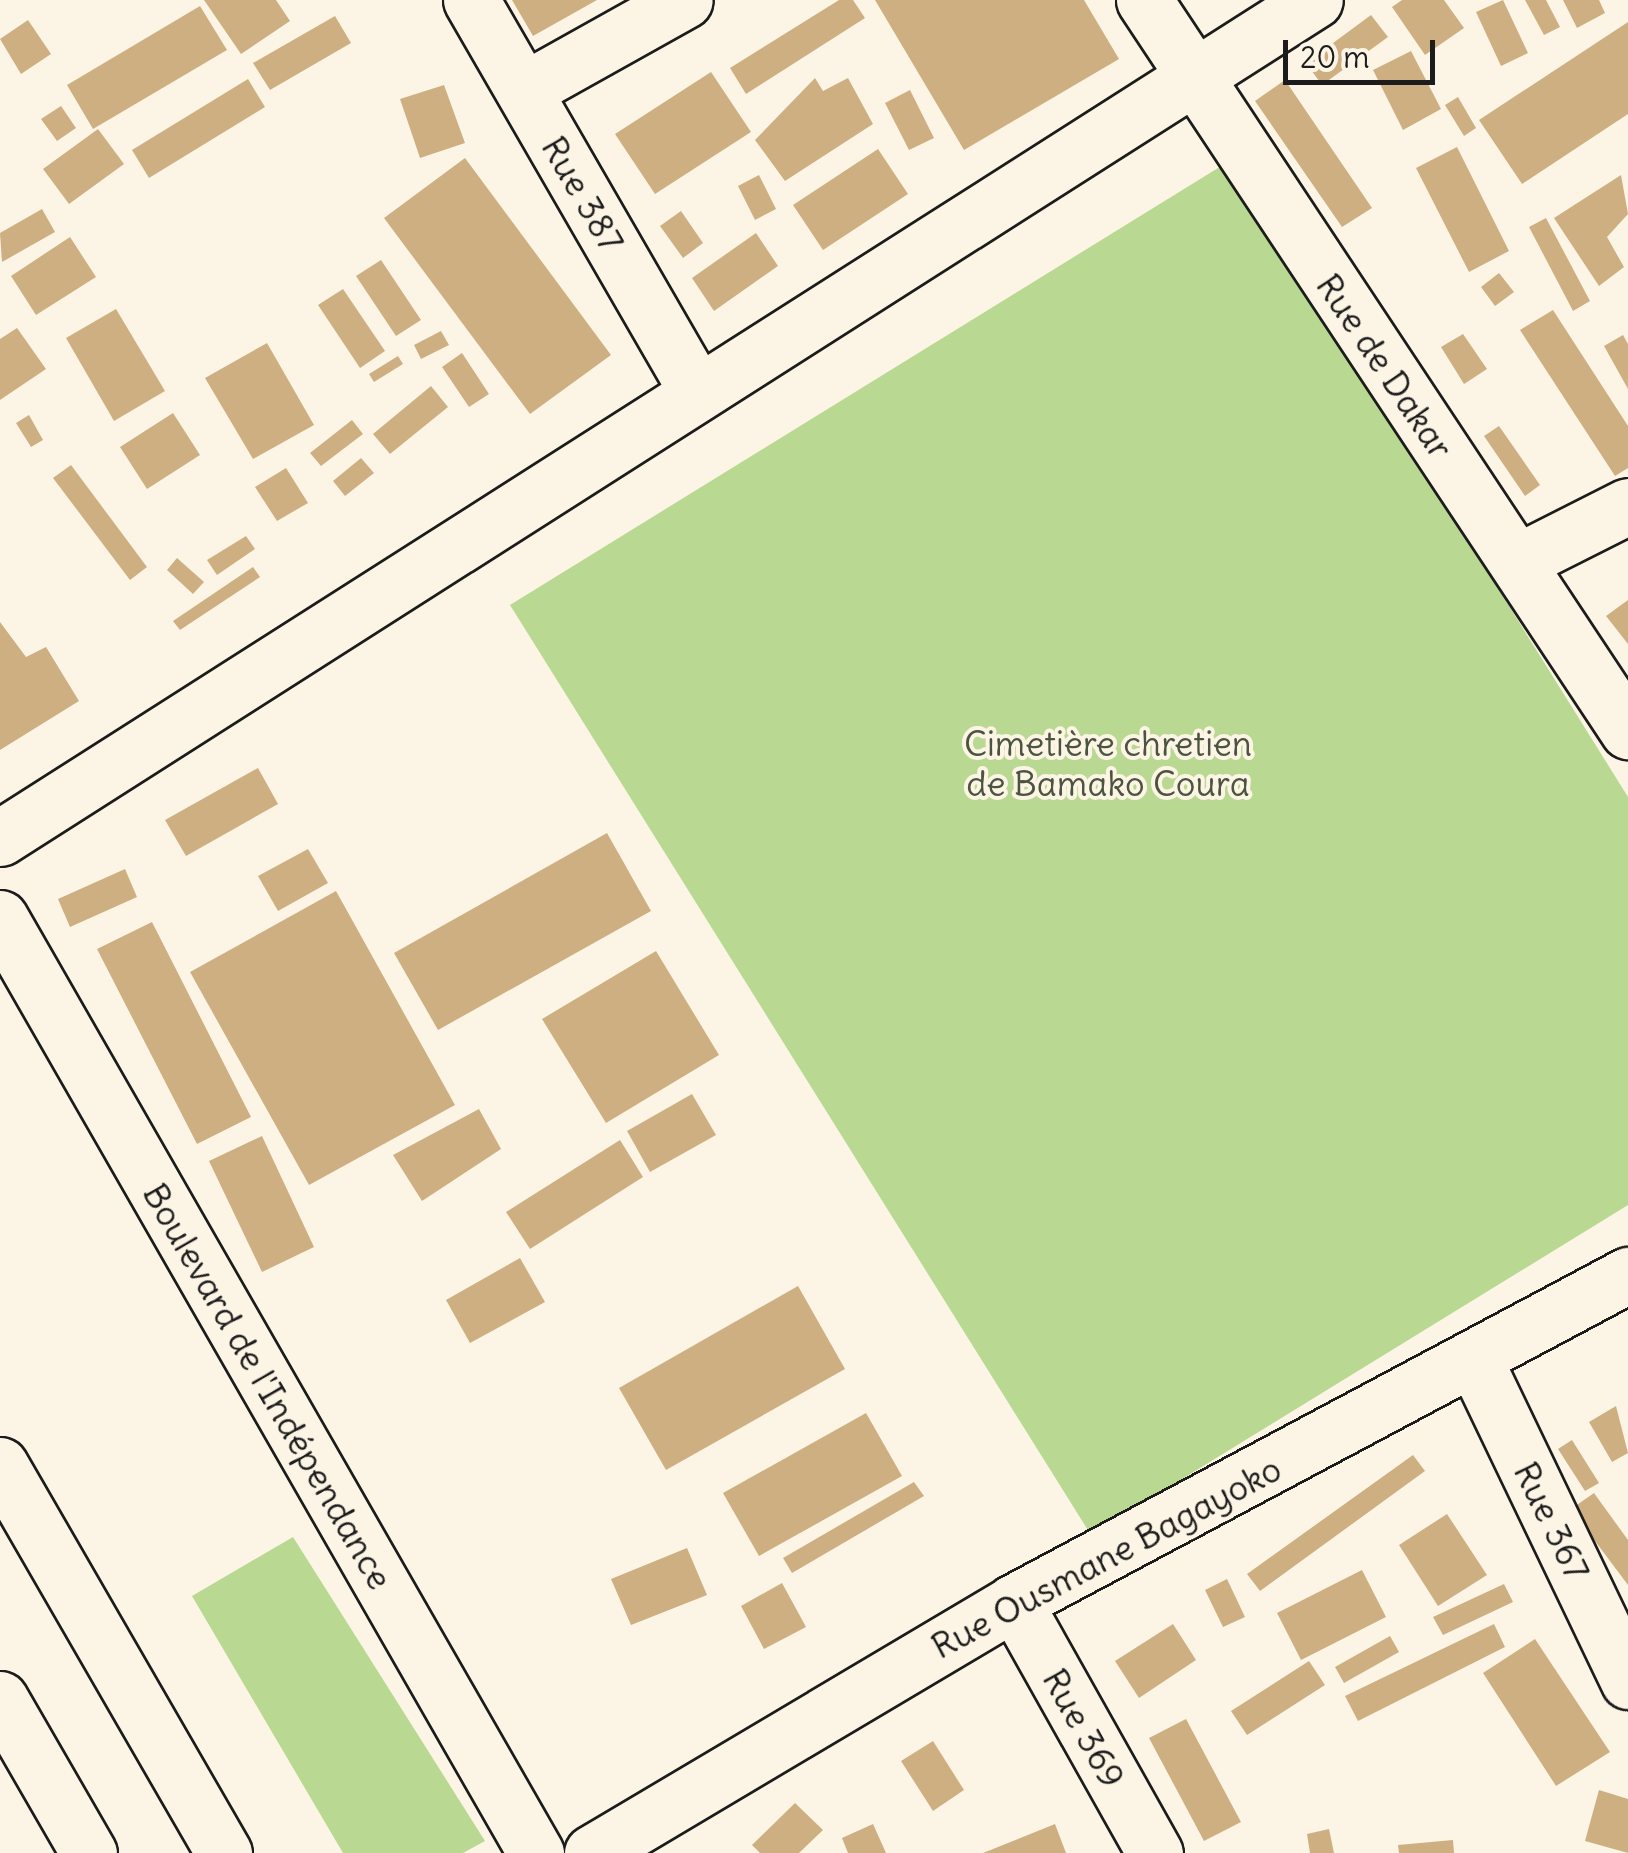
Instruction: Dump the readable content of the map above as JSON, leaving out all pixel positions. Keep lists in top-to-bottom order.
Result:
{
  "streets": {
    "main road": [
      "Rue 387",
      "Rue de Dakar",
      "Boulevard de l'Indépendance",
      "Rue 367",
      "Rue Ousmane Bagayoko",
      "Rue 369"
    ]
  },
  "crossings": [
    ["Rue 367", "Rue Ousmane Bagayoko"],
    ["Rue Ousmane Bagayoko", "Rue 369"]
  ],
  "parks": ["Cimetière chretien de Bamako Coura"],
  "scale_bar": "20 m"
}
